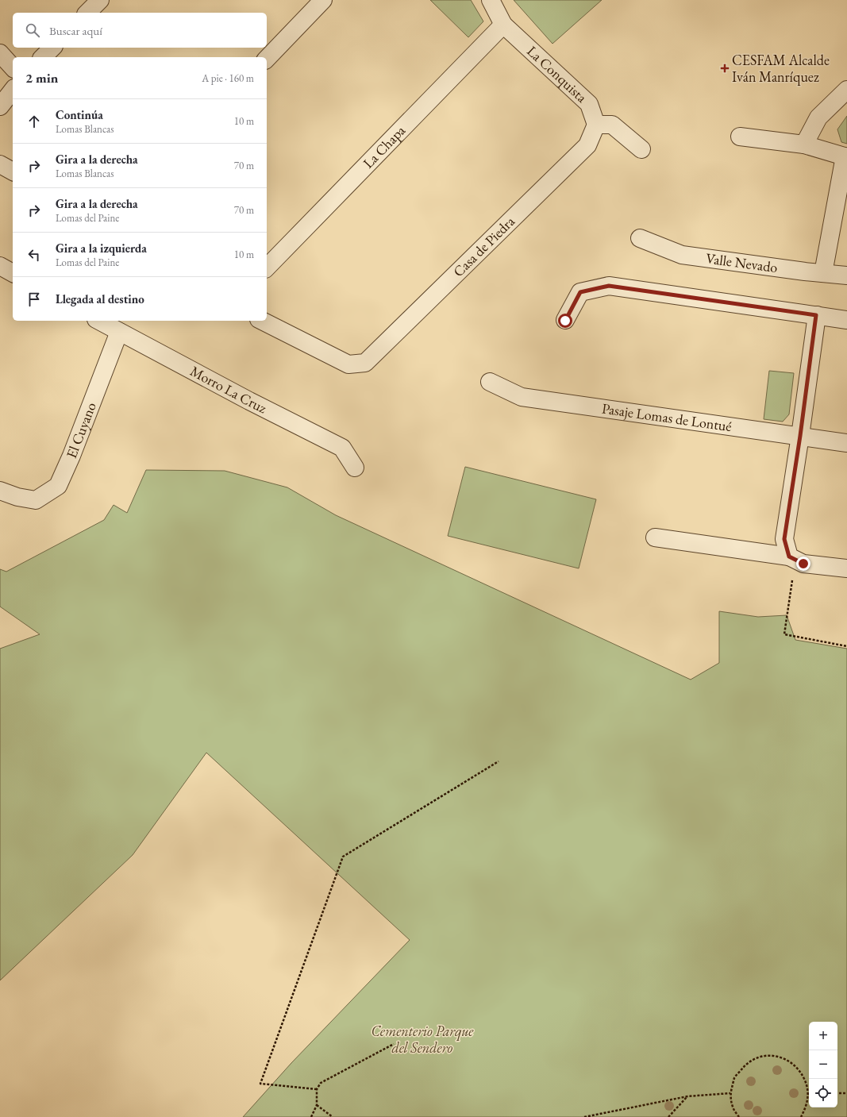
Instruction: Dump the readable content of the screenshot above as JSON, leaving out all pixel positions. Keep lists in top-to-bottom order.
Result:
{
  "streets": {
    "street": [
      "La Conquista",
      "La Chapa",
      "Casa de Piedra",
      "Valle Nevado",
      "Morro La Cruz",
      "Pasaje Lomas de Lontué",
      "El Cuyano"
    ]
  },
  "crossings": [
    ["La Conquista", "La Chapa"],
    ["La Conquista", "Casa de Piedra"],
    ["Morro La Cruz", "El Cuyano"]
  ],
  "parks": ["Cementerio Parque del Sendero"],
  "places": {
    "health": ["CESFAM Alcalde Iván Manríquez"]
  },
  "page": {
    "search": "Buscar aquí",
    "heading": ["2 min", "A pie · 160 m"],
    "list": [
      ["Continúa", "Lomas Blancas", "10 m"],
      ["Gira a la derecha", "Lomas Blancas", "70 m"],
      ["Gira a la derecha", "Lomas del Paine", "70 m"],
      ["Gira a la izquierda", "Lomas del Paine", "10 m"],
      "Llegada al destino"
    ],
    "map_buttons": ["+", "−"]
  }
}
